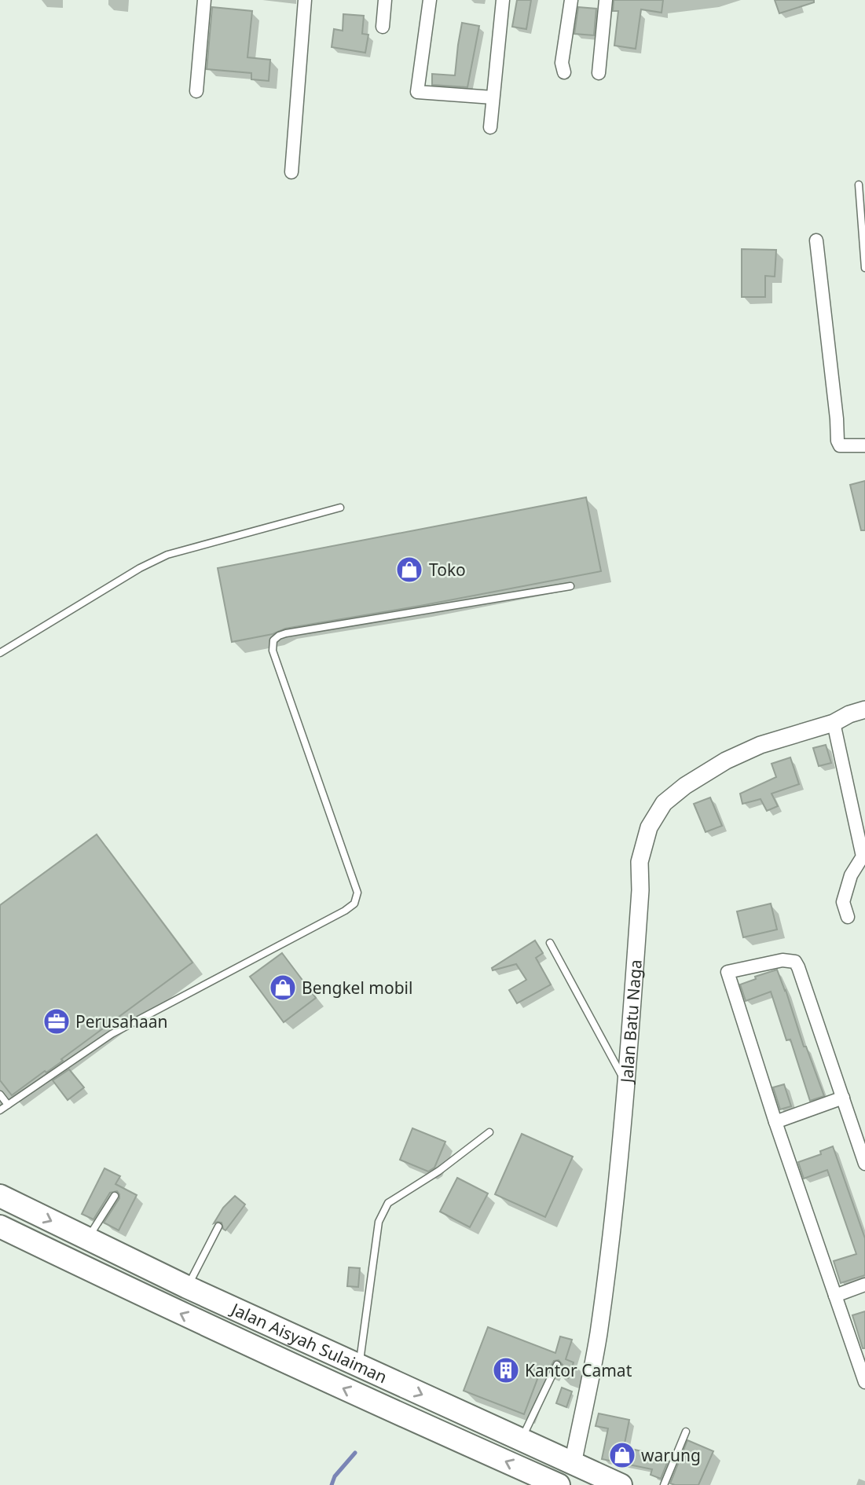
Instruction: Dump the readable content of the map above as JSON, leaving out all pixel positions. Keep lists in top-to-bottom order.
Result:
{
  "streets": {
    "highway": ["Jalan Aisyah Sulaiman"],
    "street": ["Jalan Batu Naga"]
  },
  "crossings": [
    ["Jalan Batu Naga", "Jalan Aisyah Sulaiman"]
  ],
  "places": {
    "shop": ["Toko", "Bengkel mobil", "warung"],
    "office": ["Perusahaan"],
    "building": ["Kantor Camat"]
  }
}
